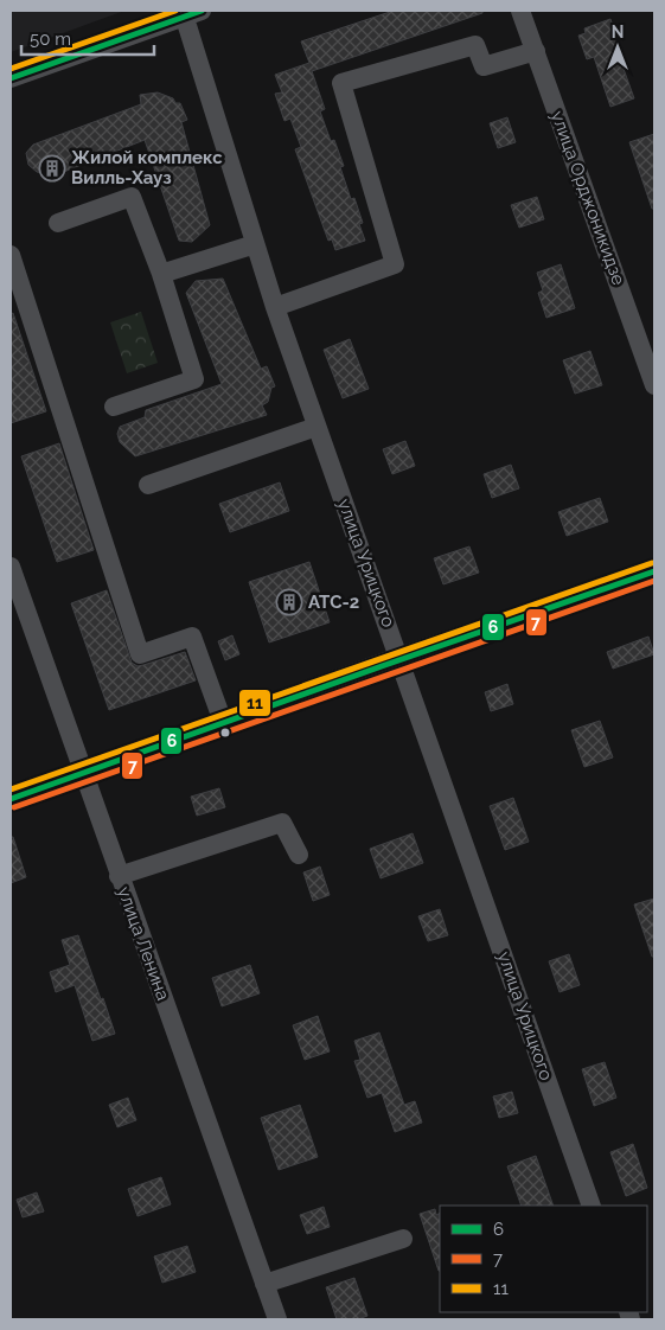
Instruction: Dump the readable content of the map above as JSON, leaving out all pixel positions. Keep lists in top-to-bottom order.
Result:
{
  "streets": {
    "street": ["улица Орджоникидзе", "улица Урицкого", "улица Ленина"]
  },
  "places": {
    "building": ["Жилой комплекс Вилль-Хауз", "АТС-2"]
  },
  "lines": ["transit line 6", "transit line 11", "transit line 7"],
  "legend": ["6", "7", "11"],
  "scale_bar": "50 m",
  "north": "top"
}
